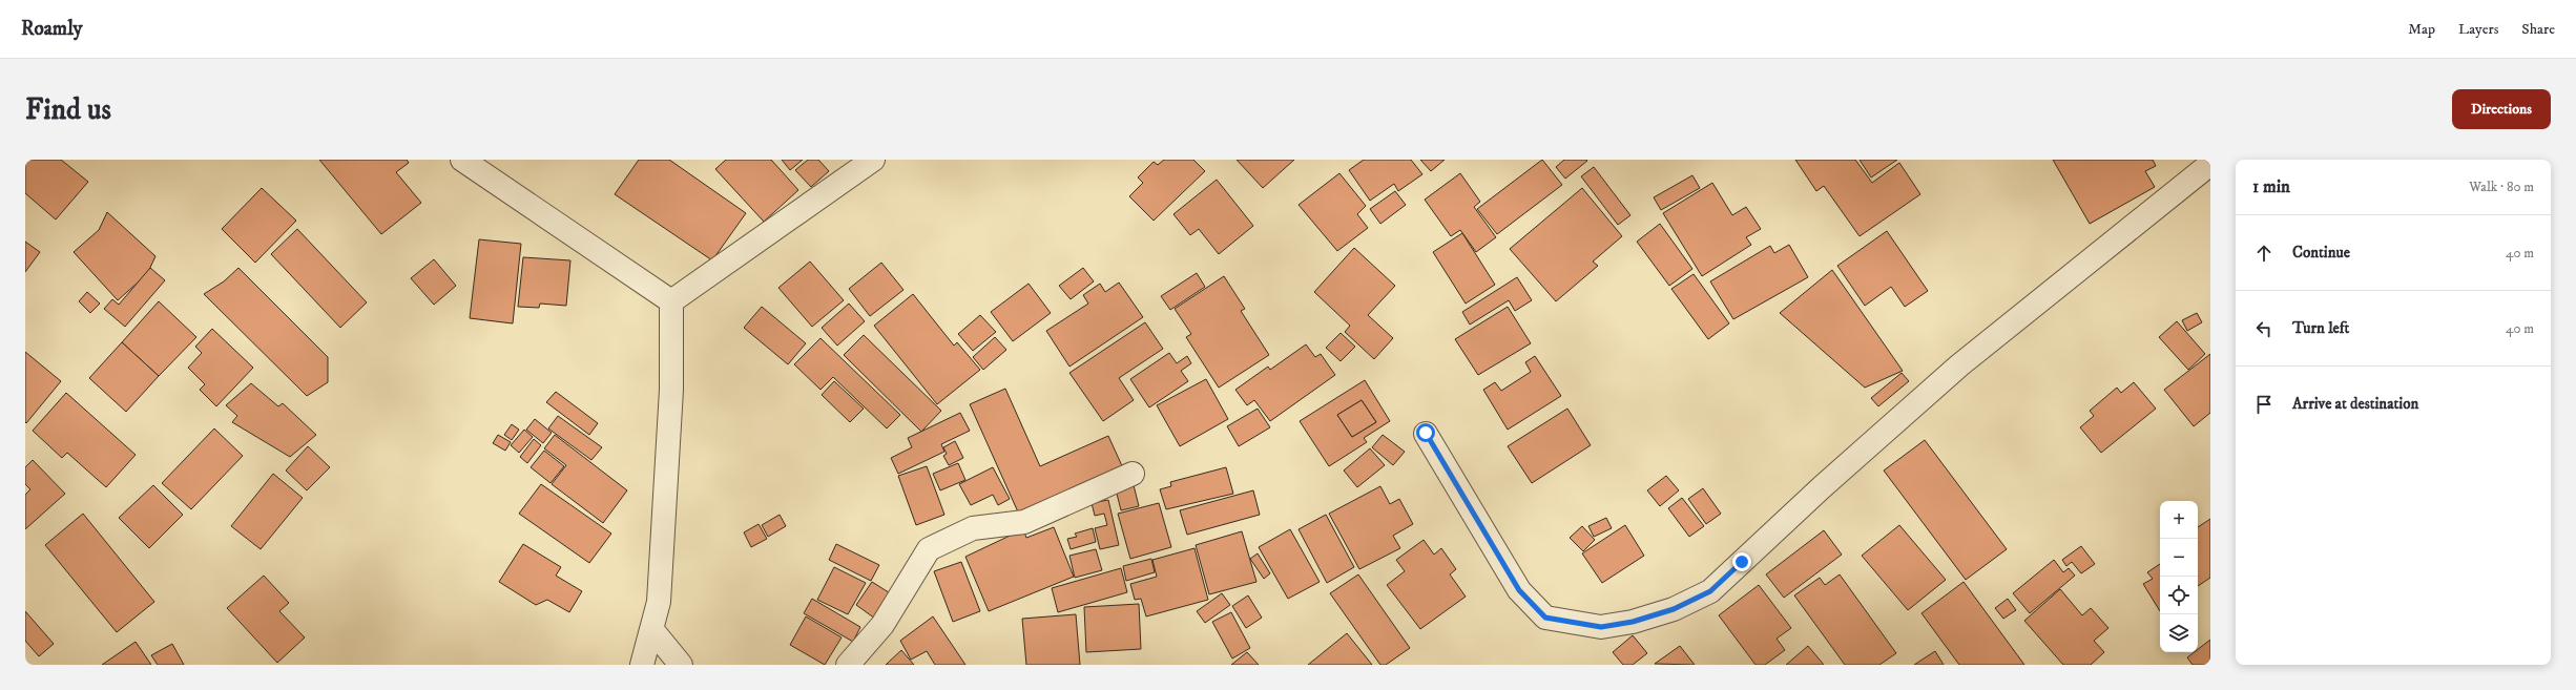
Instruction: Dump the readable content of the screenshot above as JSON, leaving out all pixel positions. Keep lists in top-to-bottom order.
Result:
{
  "page": {
    "header": "Roamly",
    "nav": ["Map", "Layers", "Share"],
    "buttons": "Directions",
    "title": "Find us",
    "heading": ["1 min", "Walk · 80 m"],
    "list": [
      ["Continue", "40 m"],
      ["Turn left", "40 m"],
      "Arrive at destination"
    ],
    "map_buttons": ["+", "−"]
  }
}
